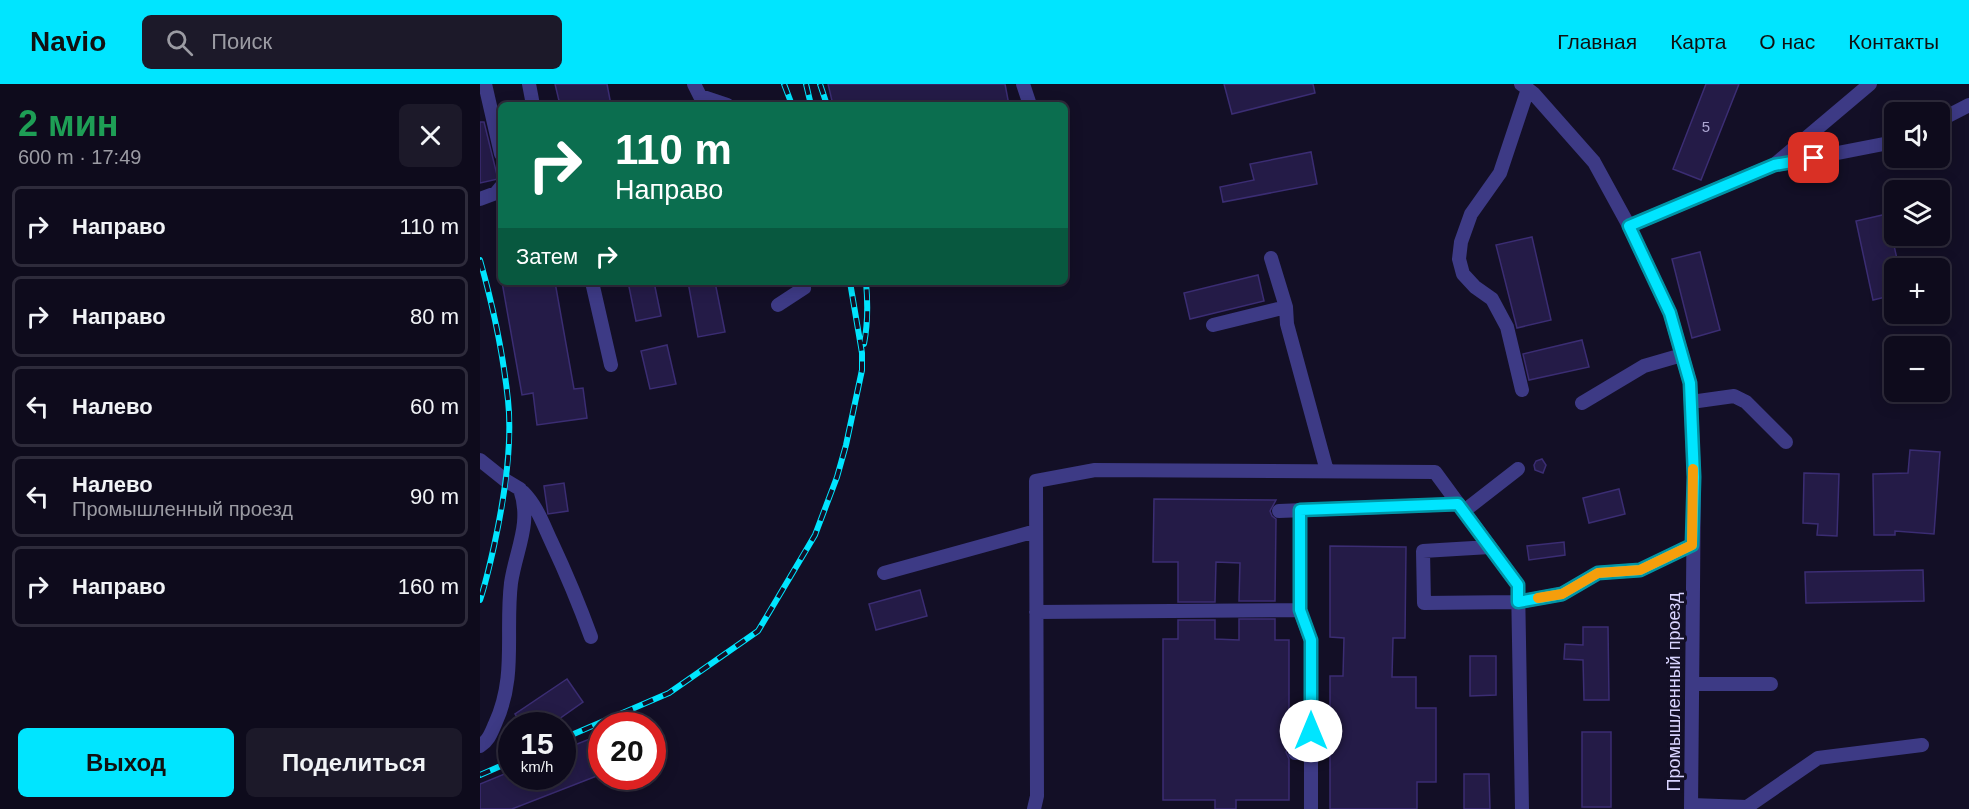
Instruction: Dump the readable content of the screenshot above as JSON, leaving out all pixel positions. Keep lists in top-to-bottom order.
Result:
{
  "streets": {
    "street": ["Промышленный проезд"]
  },
  "house_numbers": ["5"],
  "page": {
    "header": "Navio",
    "search": "Поиск",
    "nav": [
      "Главная",
      "Карта",
      "О нас",
      "Контакты"
    ],
    "heading": ["2 мин", "600 m · 17:49"],
    "map_buttons": ["+", "−"],
    "turn": ["110 m", "Направо"],
    "list": [
      {
        "name": "Направо",
        "value": "110 m"
      },
      {
        "name": "Направо",
        "value": "80 m"
      },
      {
        "name": "Налево",
        "value": "60 m"
      },
      {
        "name": "Налево",
        "note": "Промышленный проезд",
        "value": "90 m"
      },
      {
        "name": "Направо",
        "value": "160 m"
      }
    ],
    "then": "Затем",
    "speed": "15 km/h",
    "limit": "20",
    "buttons": ["Выход", "Поделиться"]
  }
}
